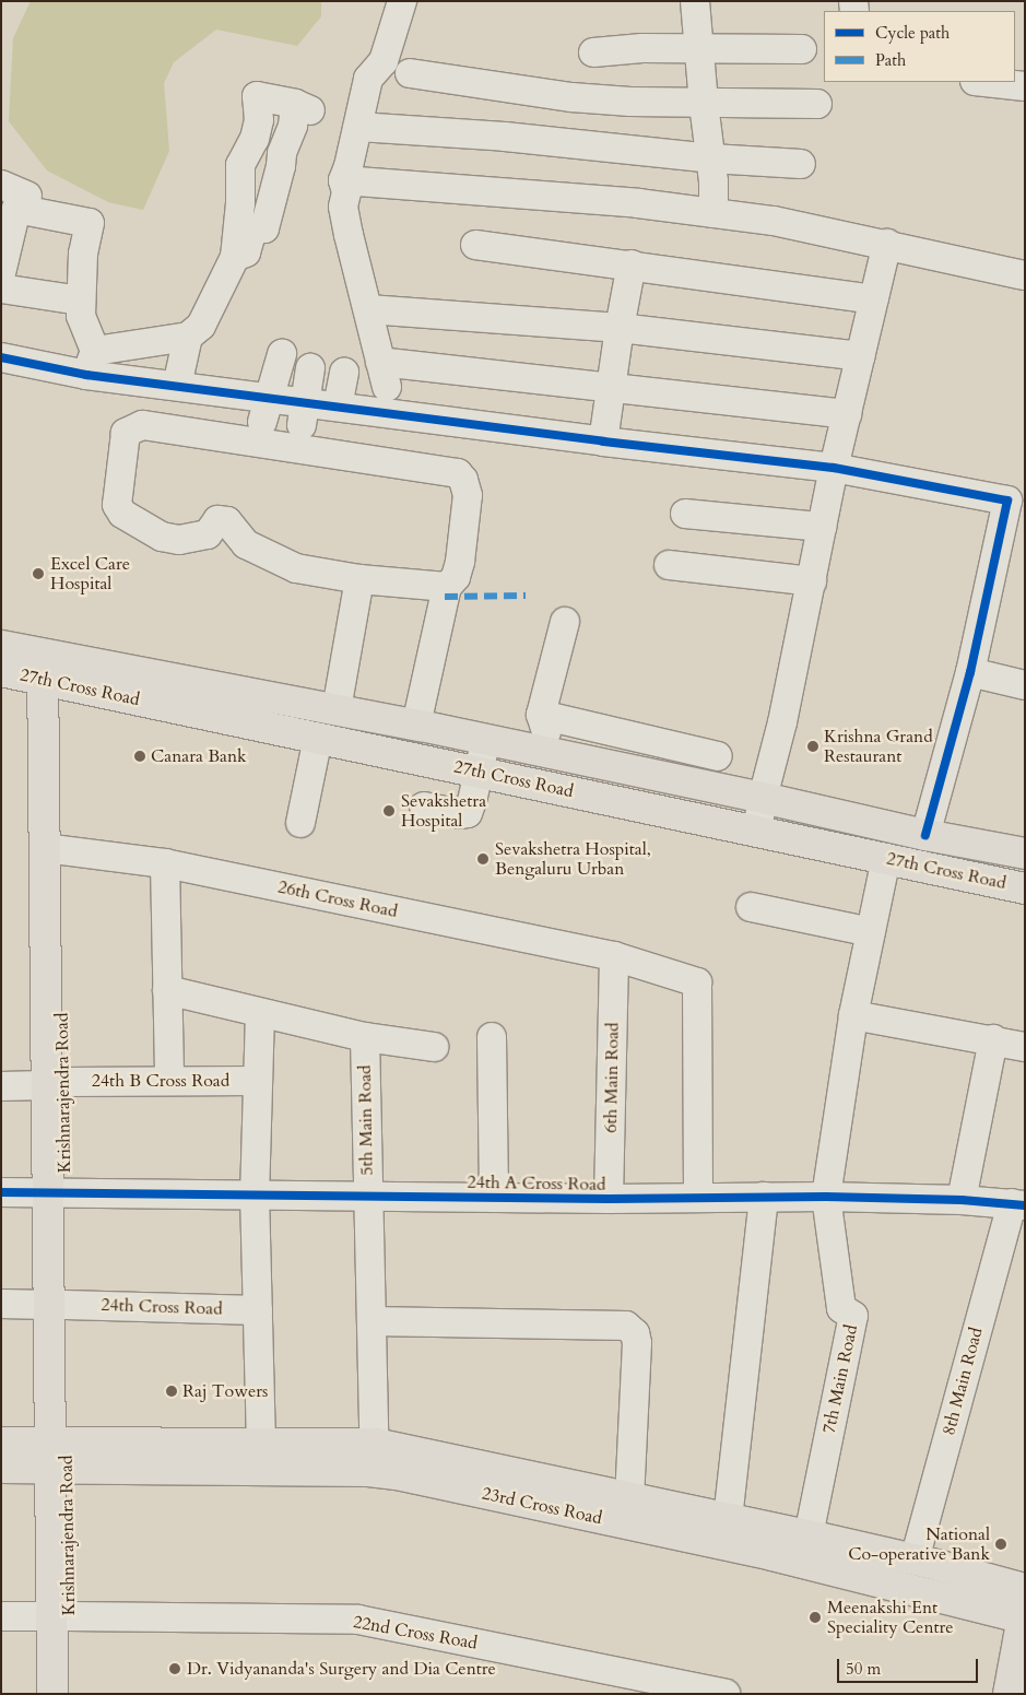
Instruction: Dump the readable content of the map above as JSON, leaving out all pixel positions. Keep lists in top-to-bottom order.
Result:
{
  "streets": {
    "main road": ["27th Cross Road", "Krishnarajendra Road", "23rd Cross Road"],
    "street": [
      "26th Cross Road",
      "6th Main Road",
      "24th B Cross Road",
      "5th Main Road",
      "24th A Cross Road",
      "24th Cross Road",
      "7th Main Road",
      "8th Main Road",
      "22nd Cross Road"
    ]
  },
  "crossings": [
    ["27th Cross Road", "Krishnarajendra Road"],
    ["26th Cross Road", "6th Main Road"],
    ["26th Cross Road", "Krishnarajendra Road"],
    ["26th Cross Road", "24th A Cross Road"],
    ["6th Main Road", "24th A Cross Road"],
    ["24th B Cross Road", "Krishnarajendra Road"],
    ["Krishnarajendra Road", "24th A Cross Road"],
    ["Krishnarajendra Road", "24th Cross Road"],
    ["Krishnarajendra Road", "23rd Cross Road"],
    ["Krishnarajendra Road", "22nd Cross Road"],
    ["5th Main Road", "24th A Cross Road"],
    ["5th Main Road", "23rd Cross Road"],
    ["24th A Cross Road", "7th Main Road"],
    ["24th A Cross Road", "8th Main Road"],
    ["7th Main Road", "23rd Cross Road"],
    ["8th Main Road", "23rd Cross Road"]
  ],
  "places": [
    "Excel Care Hospital",
    "Krishna Grand Restaurant",
    "Canara Bank",
    "Sevakshetra Hospital",
    "Sevakshetra Hospital, Bengaluru Urban",
    "Raj Towers",
    "National Co-operative Bank",
    "Meenakshi Ent Speciality Centre",
    "Dr. Vidyananda's Surgery and Dia Centre"
  ],
  "legend": ["Cycle path", "Path"],
  "scale_bar": "50 m"
}
